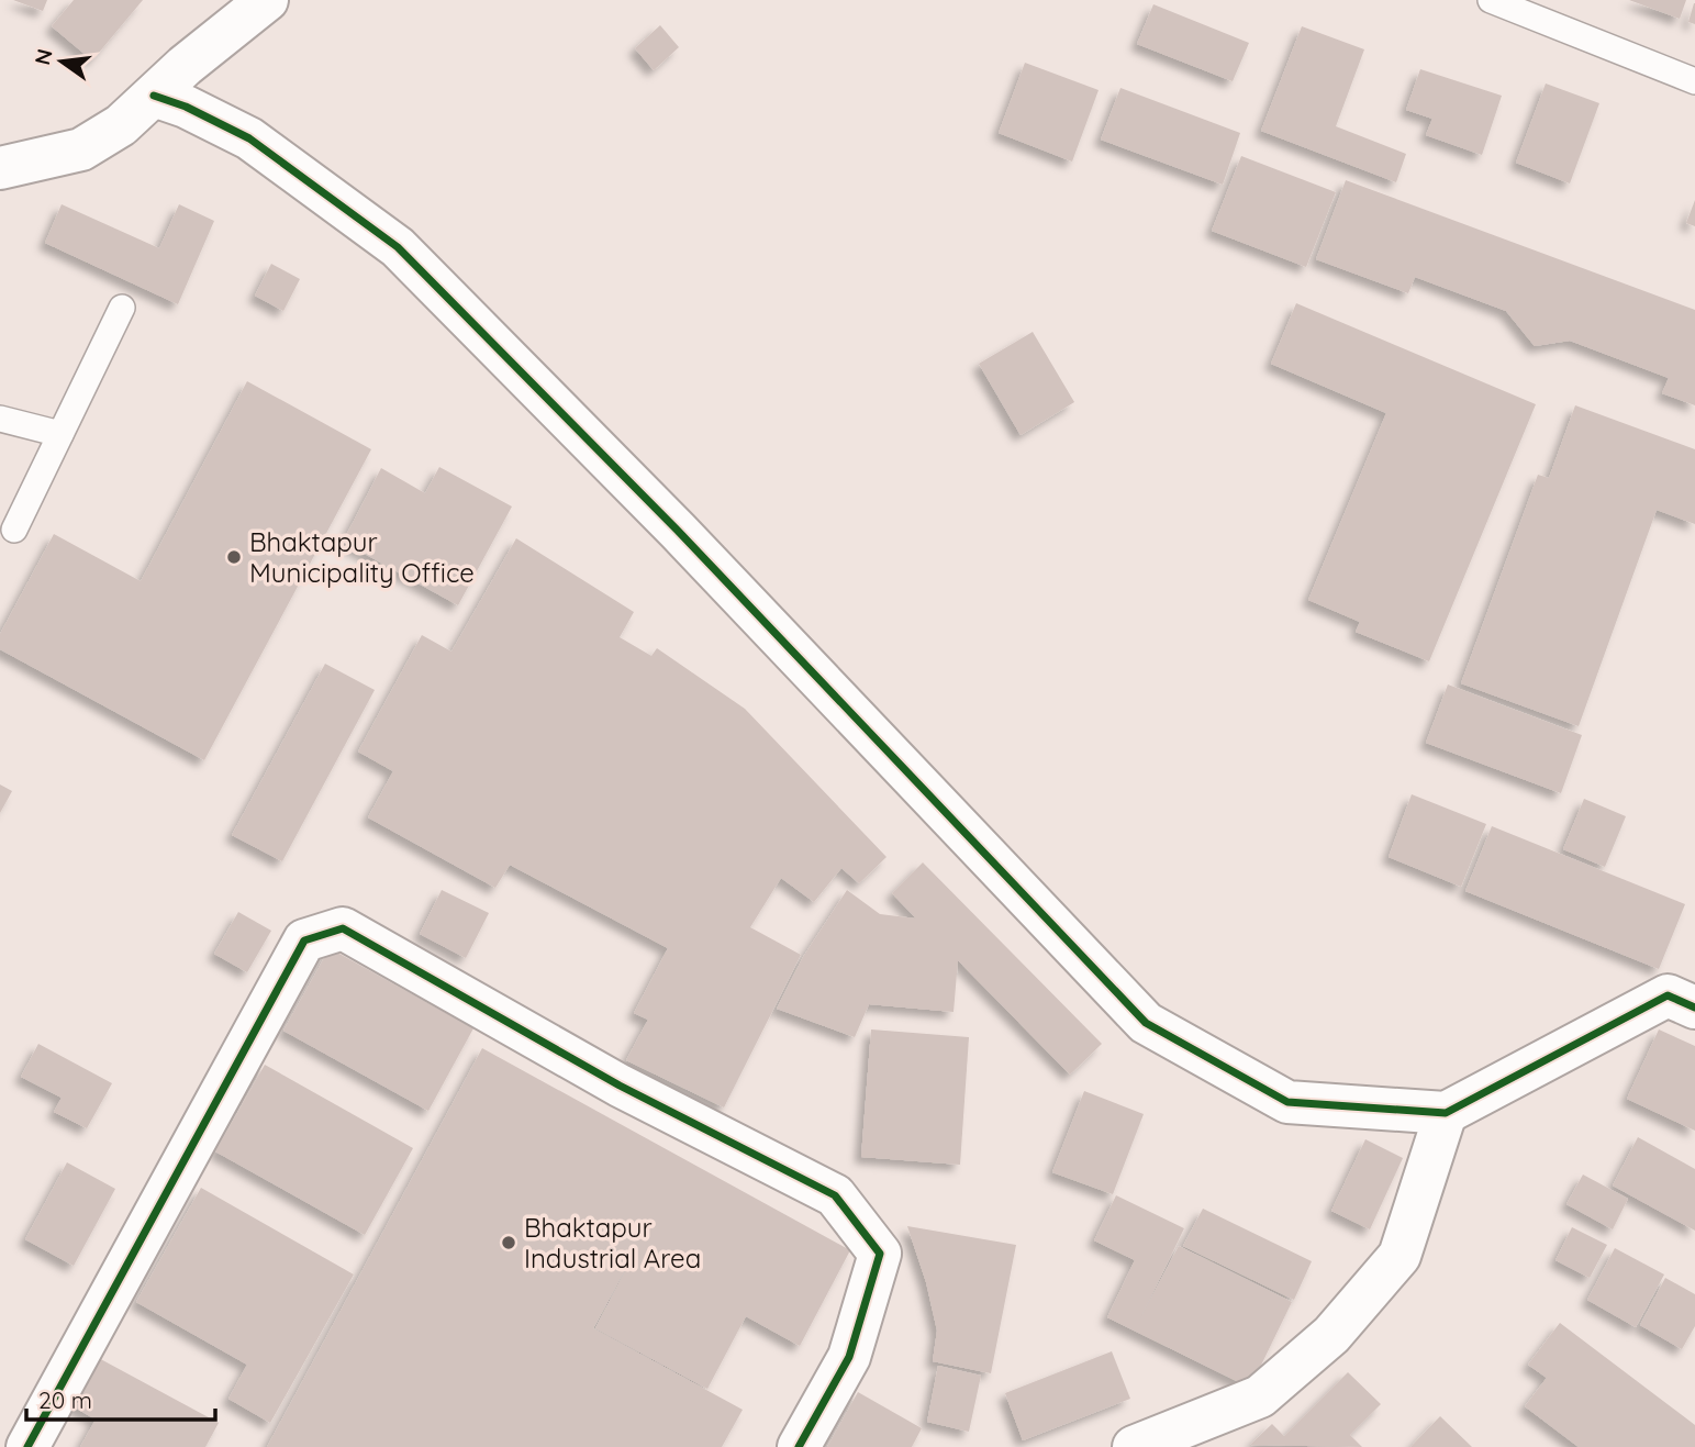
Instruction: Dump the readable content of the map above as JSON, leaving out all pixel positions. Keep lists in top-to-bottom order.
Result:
{
  "places": ["Bhaktapur Municipality Office", "Bhaktapur Industrial Area"],
  "scale_bar": "20 m",
  "north": "left"
}
